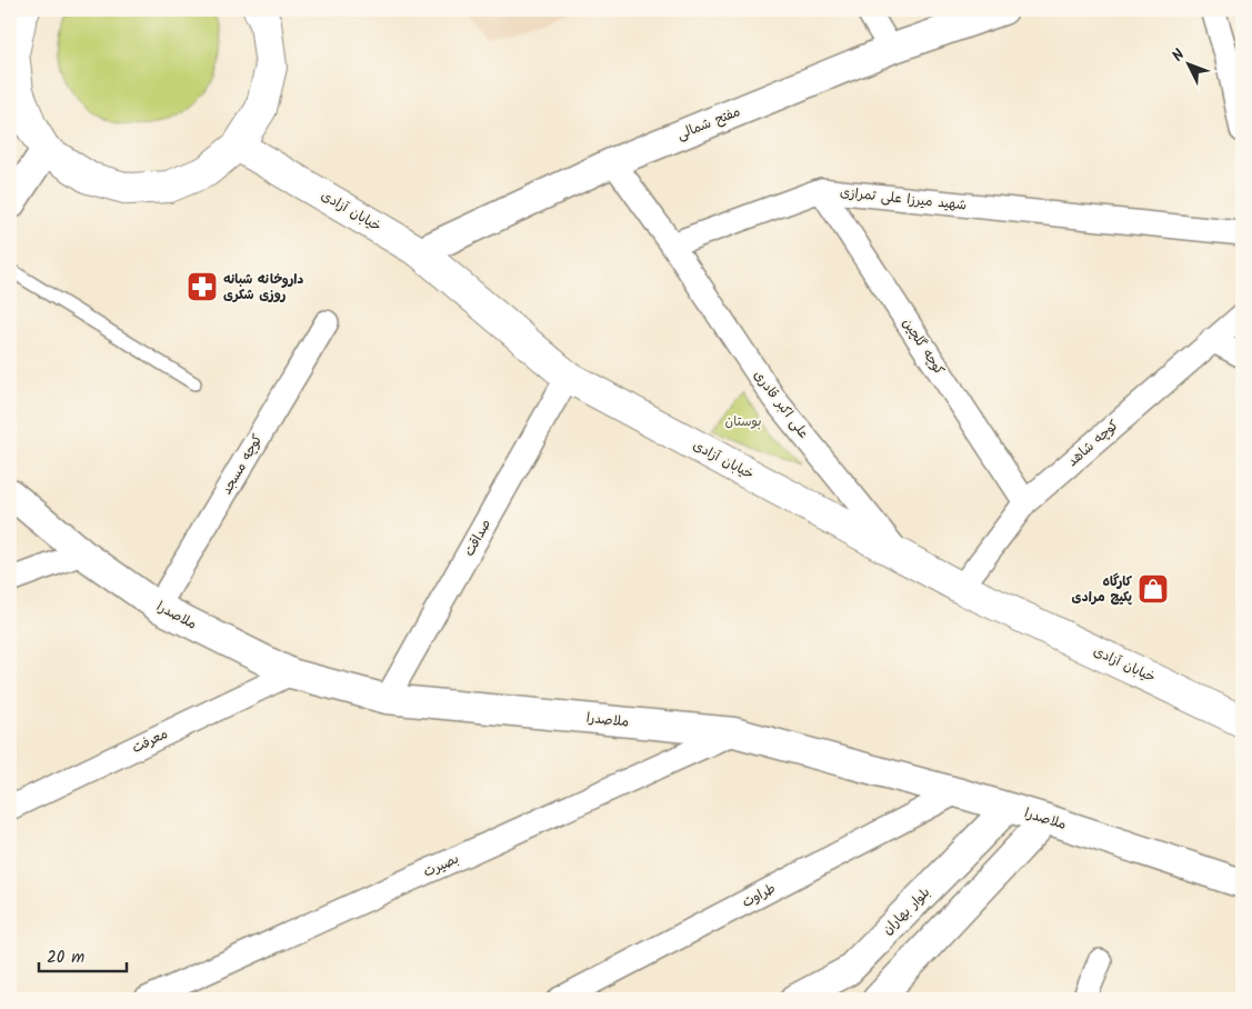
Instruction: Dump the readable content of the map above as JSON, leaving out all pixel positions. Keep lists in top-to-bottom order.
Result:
{
  "streets": {
    "main road": ["خیابان آزادی"],
    "street": [
      "مفتح شمالی",
      "شهید میرزا علی تمرازی",
      "کوچه گلچین",
      "علی اکبر قادری",
      "کوچه شاهد",
      "کوچه مسجد",
      "صداقت",
      "ملاصدرا",
      "معرفت",
      "بصیرت",
      "طراوت",
      "بلوار بهاران"
    ]
  },
  "crossings": [
    ["مفتح شمالی", "خیابان آزادی"],
    ["شهید میرزا علی تمرازی", "کوچه گلچین"],
    ["شهید میرزا علی تمرازی", "علی اکبر قادری"],
    ["خیابان آزادی", "علی اکبر قادری"],
    ["خیابان آزادی", "کوچه شاهد"],
    ["خیابان آزادی", "صداقت"],
    ["کوچه گلچین", "کوچه شاهد"],
    ["کوچه مسجد", "ملاصدرا"],
    ["صداقت", "ملاصدرا"],
    ["ملاصدرا", "معرفت"],
    ["ملاصدرا", "بصیرت"],
    ["ملاصدرا", "طراوت"],
    ["ملاصدرا", "بلوار بهاران"]
  ],
  "parks": ["بوستان"],
  "places": {
    "pharmacy": ["داروخانه شبانه روزی شکری"],
    "shop": ["کارگاه پکیج مرادی"]
  },
  "scale_bar": "20 m",
  "north": "top left"
}
